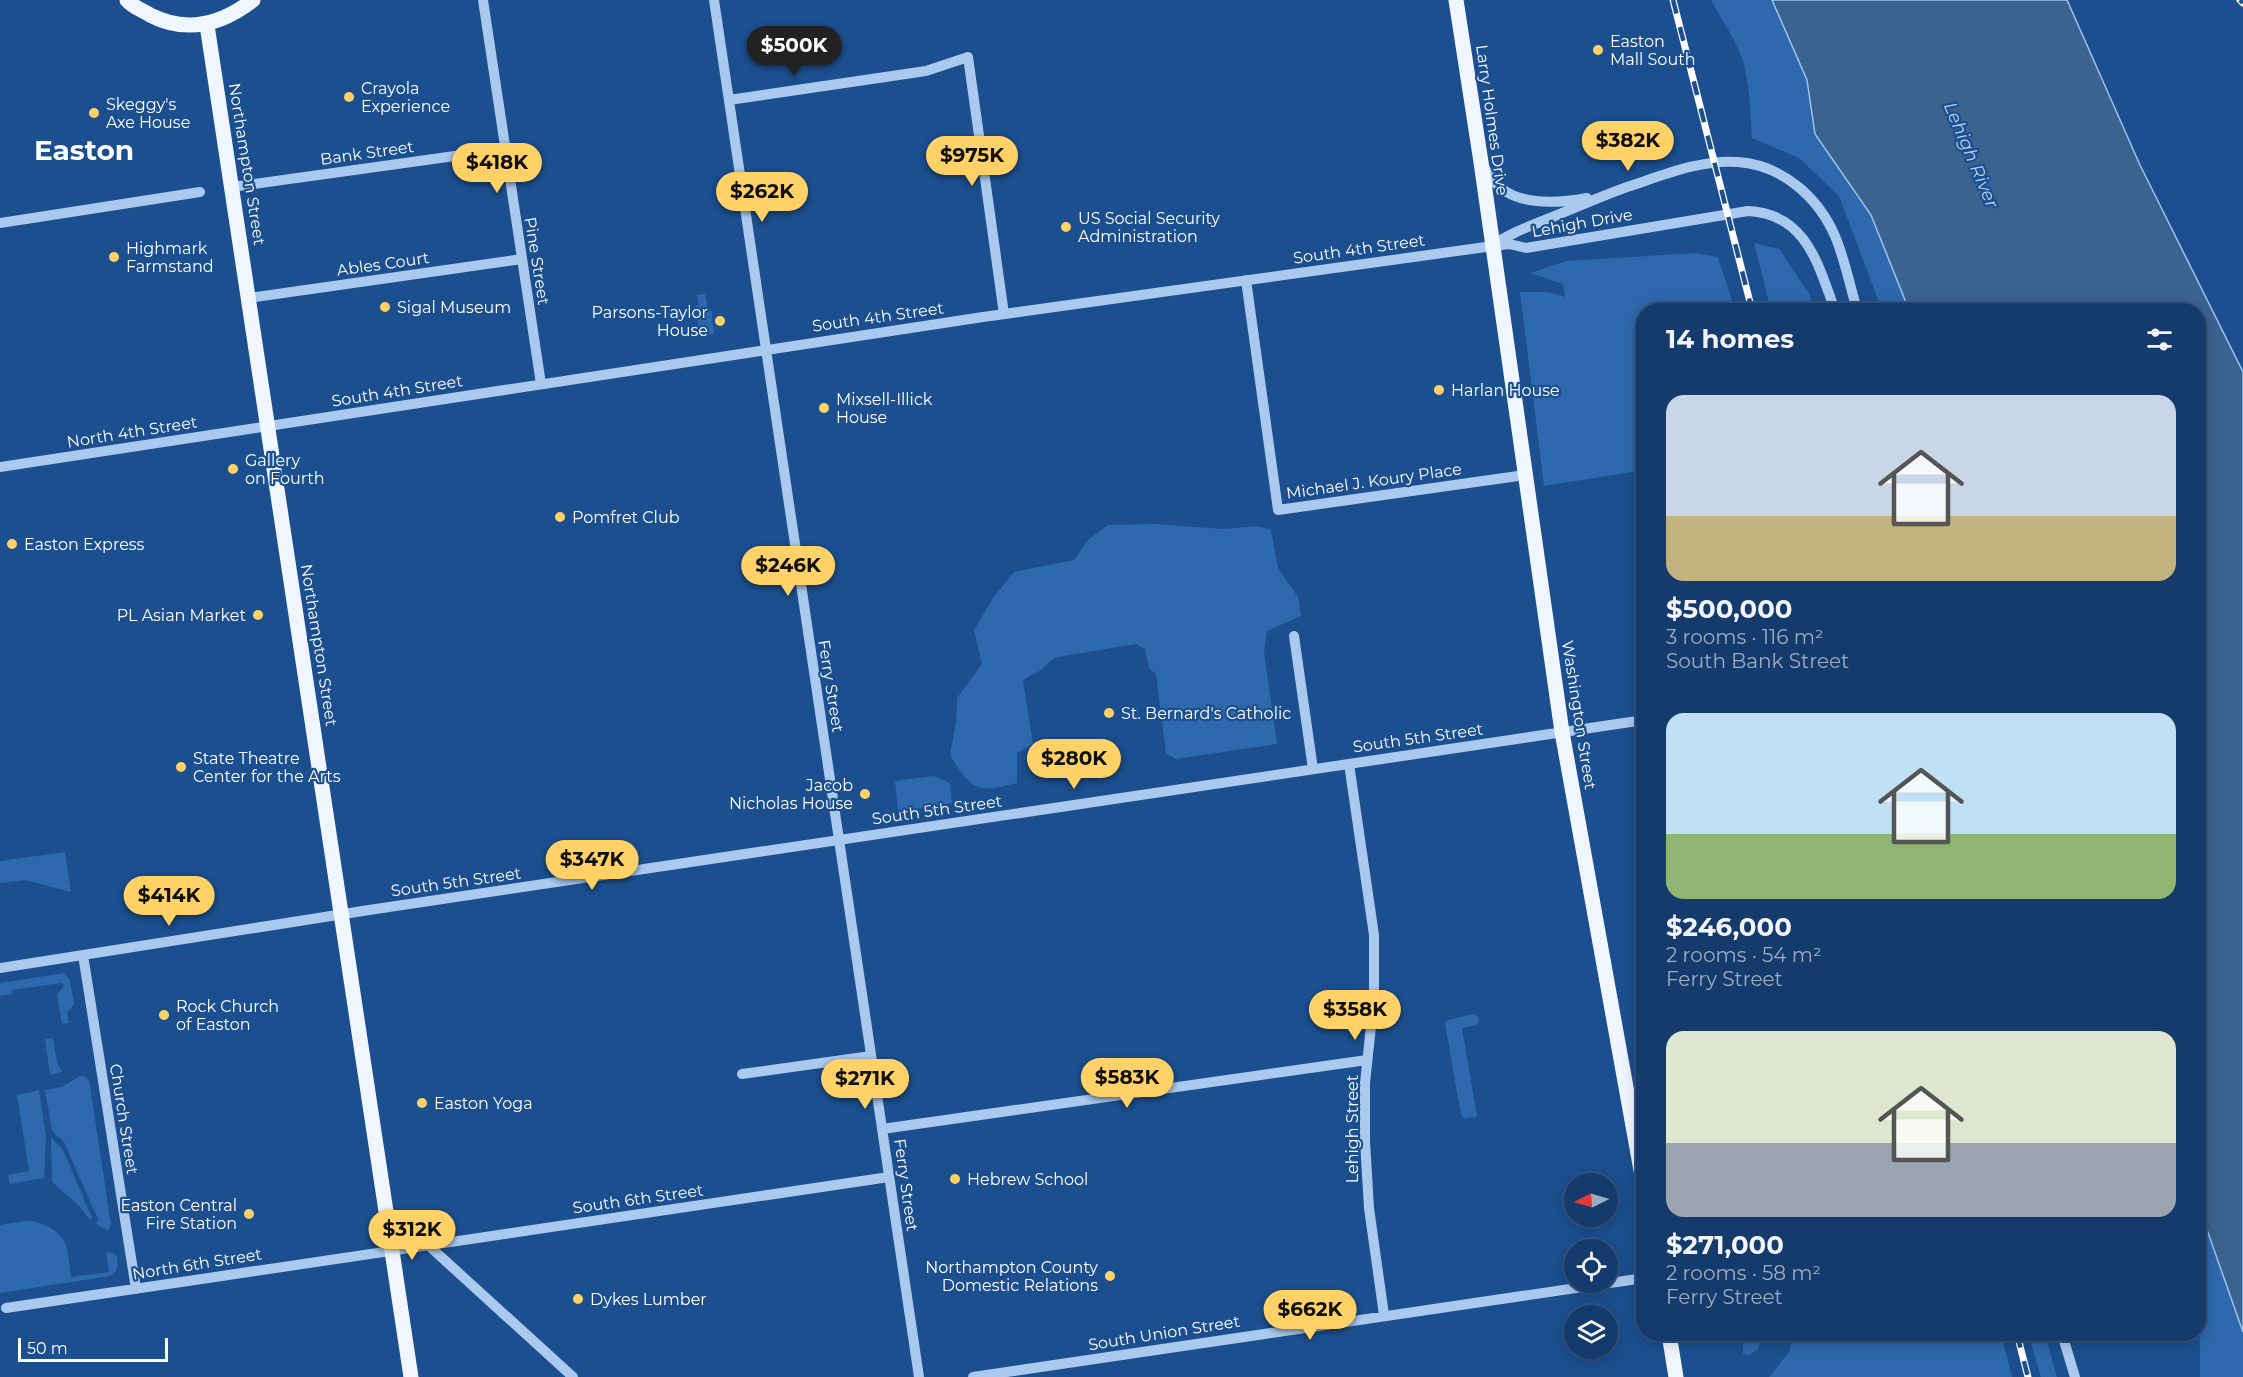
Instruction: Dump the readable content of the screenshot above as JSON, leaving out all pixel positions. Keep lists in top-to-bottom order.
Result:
{
  "streets": {
    "main road": ["Larry Holmes Drive", "Northampton Street", "Washington Street"],
    "street": [
      "Bank Street",
      "Lehigh Drive",
      "South 4th Street",
      "Pine Street",
      "Ables Court",
      "North 4th Street",
      "Michael J. Koury Place",
      "Ferry Street",
      "South 5th Street",
      "Church Street",
      "Lehigh Street",
      "South 6th Street",
      "North 6th Street",
      "South Union Street"
    ]
  },
  "crossings": [
    ["Larry Holmes Drive", "Lehigh Drive"],
    ["Larry Holmes Drive", "South 4th Street"],
    ["Larry Holmes Drive", "Washington Street"],
    ["Bank Street", "Northampton Street"],
    ["Bank Street", "Pine Street"],
    ["Northampton Street", "South 4th Street"],
    ["Northampton Street", "Ables Court"],
    ["Northampton Street", "North 4th Street"],
    ["Northampton Street", "South 5th Street"],
    ["Northampton Street", "South 6th Street"],
    ["Northampton Street", "North 6th Street"],
    ["Lehigh Drive", "South 4th Street"],
    ["Lehigh Drive", "Washington Street"],
    ["South 4th Street", "Pine Street"],
    ["South 4th Street", "North 4th Street"],
    ["South 4th Street", "Michael J. Koury Place"],
    ["South 4th Street", "Ferry Street"],
    ["South 4th Street", "Washington Street"],
    ["Pine Street", "Ables Court"],
    ["Michael J. Koury Place", "Washington Street"],
    ["Ferry Street", "South 5th Street"],
    ["Ferry Street", "South 6th Street"],
    ["Washington Street", "South 5th Street"],
    ["South 5th Street", "Church Street"],
    ["South 5th Street", "Lehigh Street"],
    ["Church Street", "North 6th Street"],
    ["Lehigh Street", "South Union Street"],
    ["South 6th Street", "North 6th Street"]
  ],
  "districts": ["Easton"],
  "water": ["Lehigh River"],
  "places": [
    "Easton Mall South",
    "Crayola Experience",
    "Skeggy's Axe House",
    "US Social Security Administration",
    "Highmark Farmstand",
    "Sigal Museum",
    "Parsons-Taylor House",
    "Harlan House",
    "Mixsell-Illick House",
    "Gallery on Fourth",
    "Pomfret Club",
    "Easton Express",
    "PL Asian Market",
    "St. Bernard's Catholic",
    "State Theatre Center for the Arts",
    "Jacob Nicholas House",
    "Rock Church of Easton",
    "Easton Yoga",
    "Hebrew School",
    "Easton Central Fire Station",
    "Northampton County Domestic Relations",
    "Dykes Lumber"
  ],
  "scale_bar": "50 m",
  "north": "left",
  "page": {
    "price": [
      "$500K",
      "$382K",
      "$975K",
      "$418K",
      "$262K",
      "$246K",
      "$280K",
      "$347K",
      "$414K",
      "$358K",
      "$583K",
      "$271K",
      "$312K",
      "$662K"
    ],
    "heading": "14 homes",
    "list": [
      {
        "name": "$500,000",
        "note": "3 rooms · 116 m² · South Bank Street"
      },
      {
        "name": "$246,000",
        "note": "2 rooms · 54 m² · Ferry Street"
      },
      {
        "name": "$271,000",
        "note": "2 rooms · 58 m² · Ferry Street"
      }
    ],
    "scale": "50 m"
  }
}
